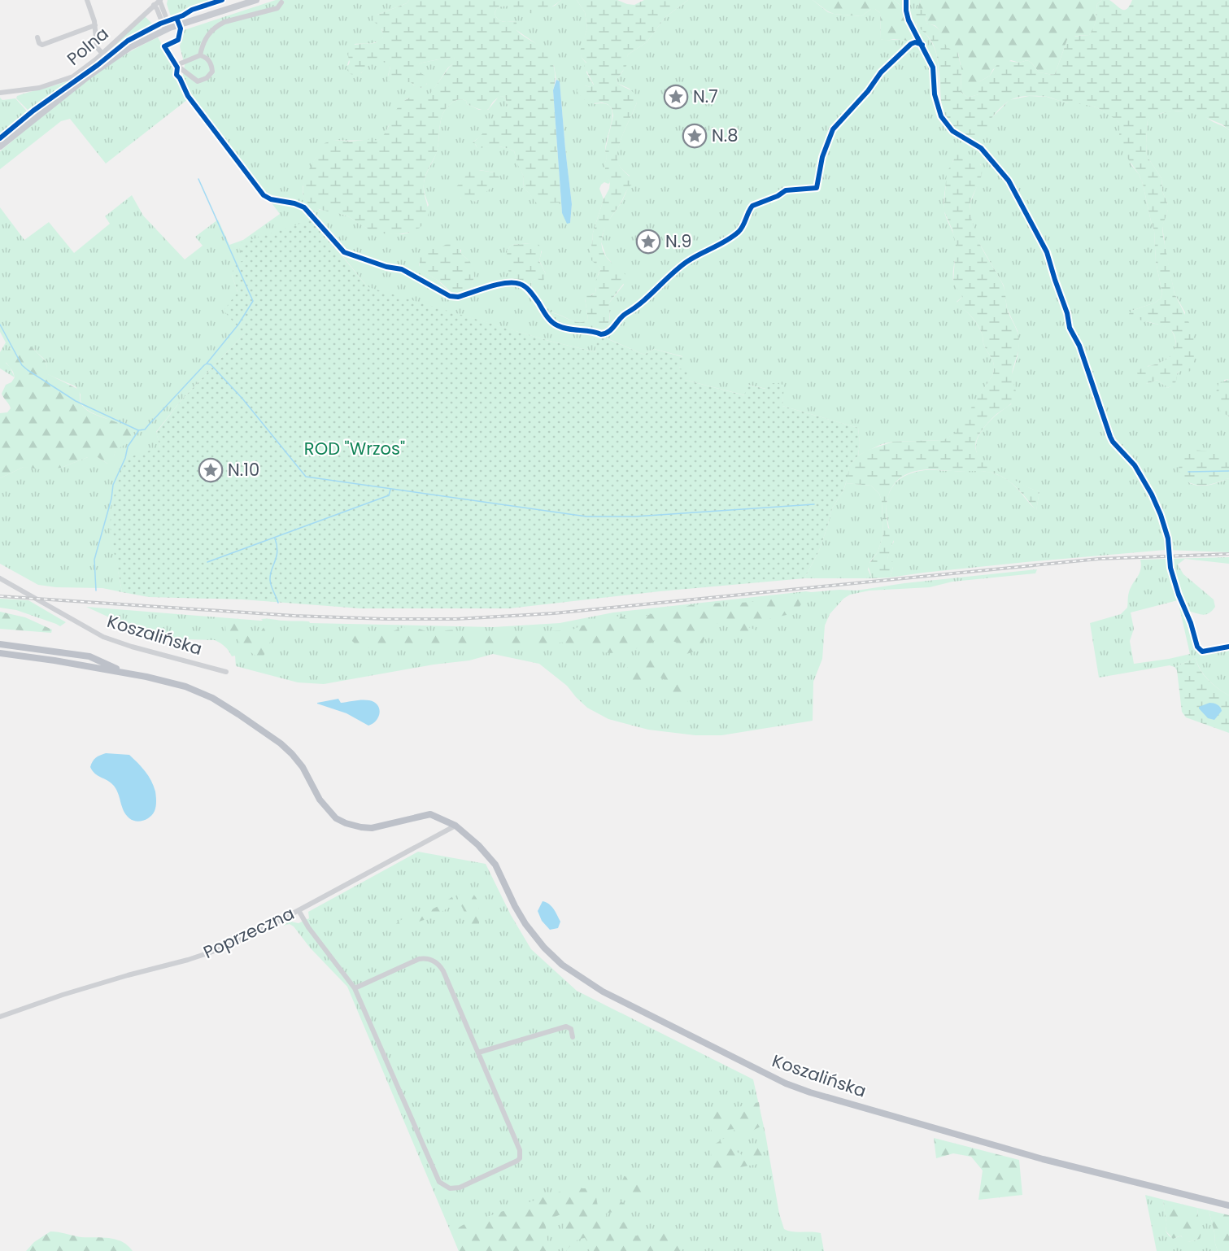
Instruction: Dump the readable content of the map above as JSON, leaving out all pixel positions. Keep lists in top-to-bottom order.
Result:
{
  "streets": {
    "highway": ["Koszalińska"],
    "street": ["Polna", "Poprzeczna"]
  },
  "crossings": [
    ["Koszalińska", "Poprzeczna"]
  ],
  "parks": ["ROD \"Wrzos\""],
  "places": {
    "place": [
      "N.7",
      "N.8",
      "N.9",
      "N.10"
    ]
  }
}
